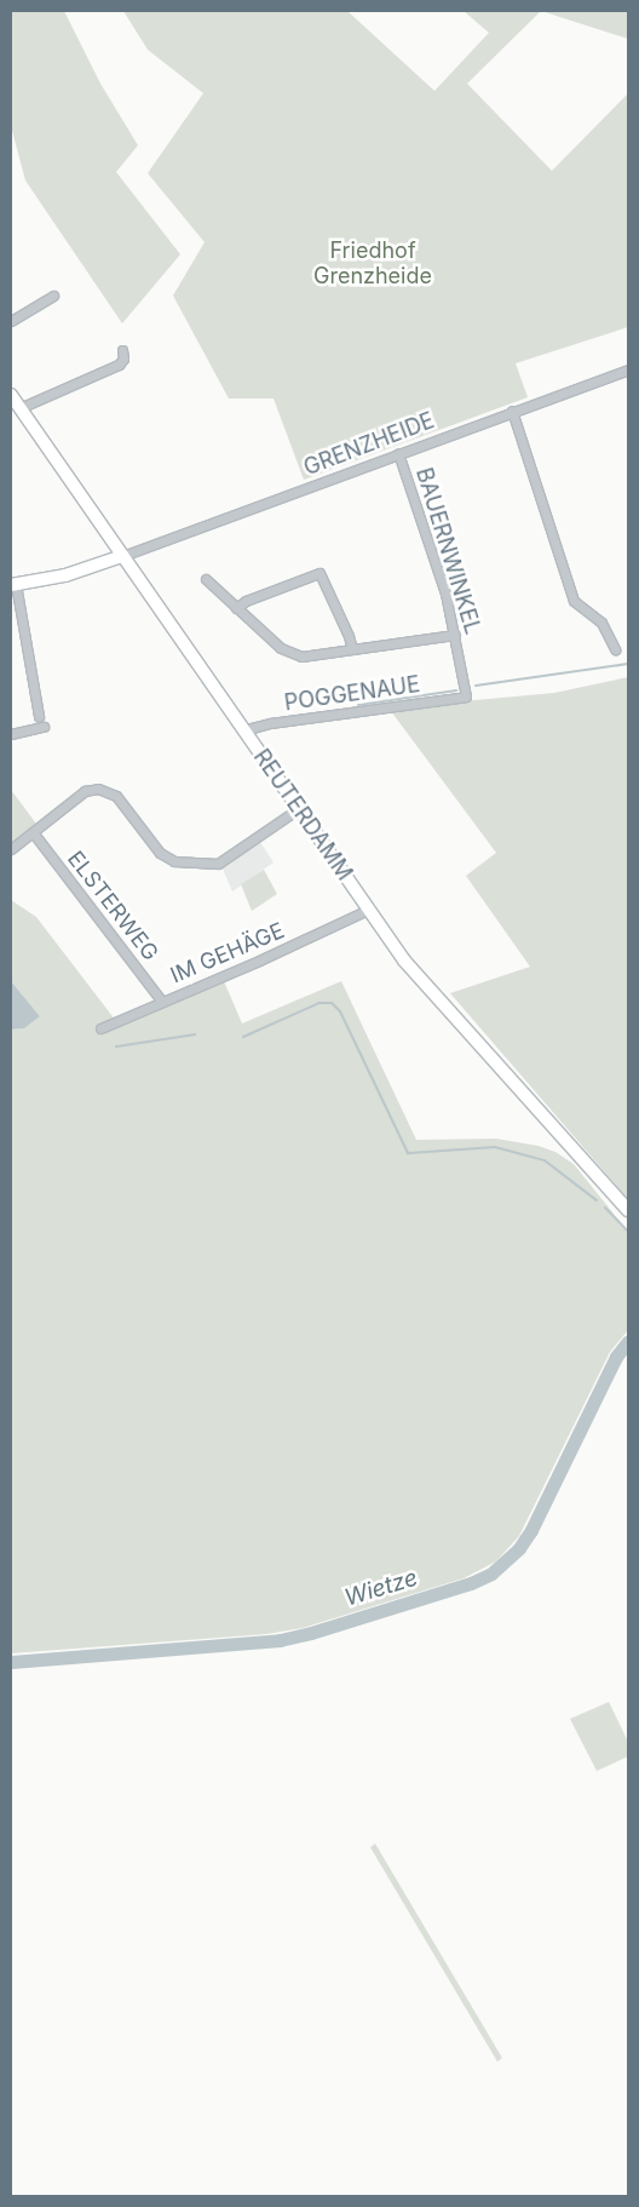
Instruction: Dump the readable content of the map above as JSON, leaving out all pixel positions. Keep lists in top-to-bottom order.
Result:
{
  "streets": {
    "street": [
      "GRENZHEIDE",
      "BAUERNWINKEL",
      "POGGENAUE",
      "REUTERDAMM",
      "ELSTERWEG",
      "IM GEHÄGE"
    ]
  },
  "crossings": [
    ["GRENZHEIDE", "BAUERNWINKEL"],
    ["GRENZHEIDE", "REUTERDAMM"],
    ["BAUERNWINKEL", "POGGENAUE"],
    ["POGGENAUE", "REUTERDAMM"],
    ["REUTERDAMM", "IM GEHÄGE"],
    ["ELSTERWEG", "IM GEHÄGE"]
  ],
  "water": ["Wietze"],
  "parks": ["Friedhof Grenzheide"]
}
